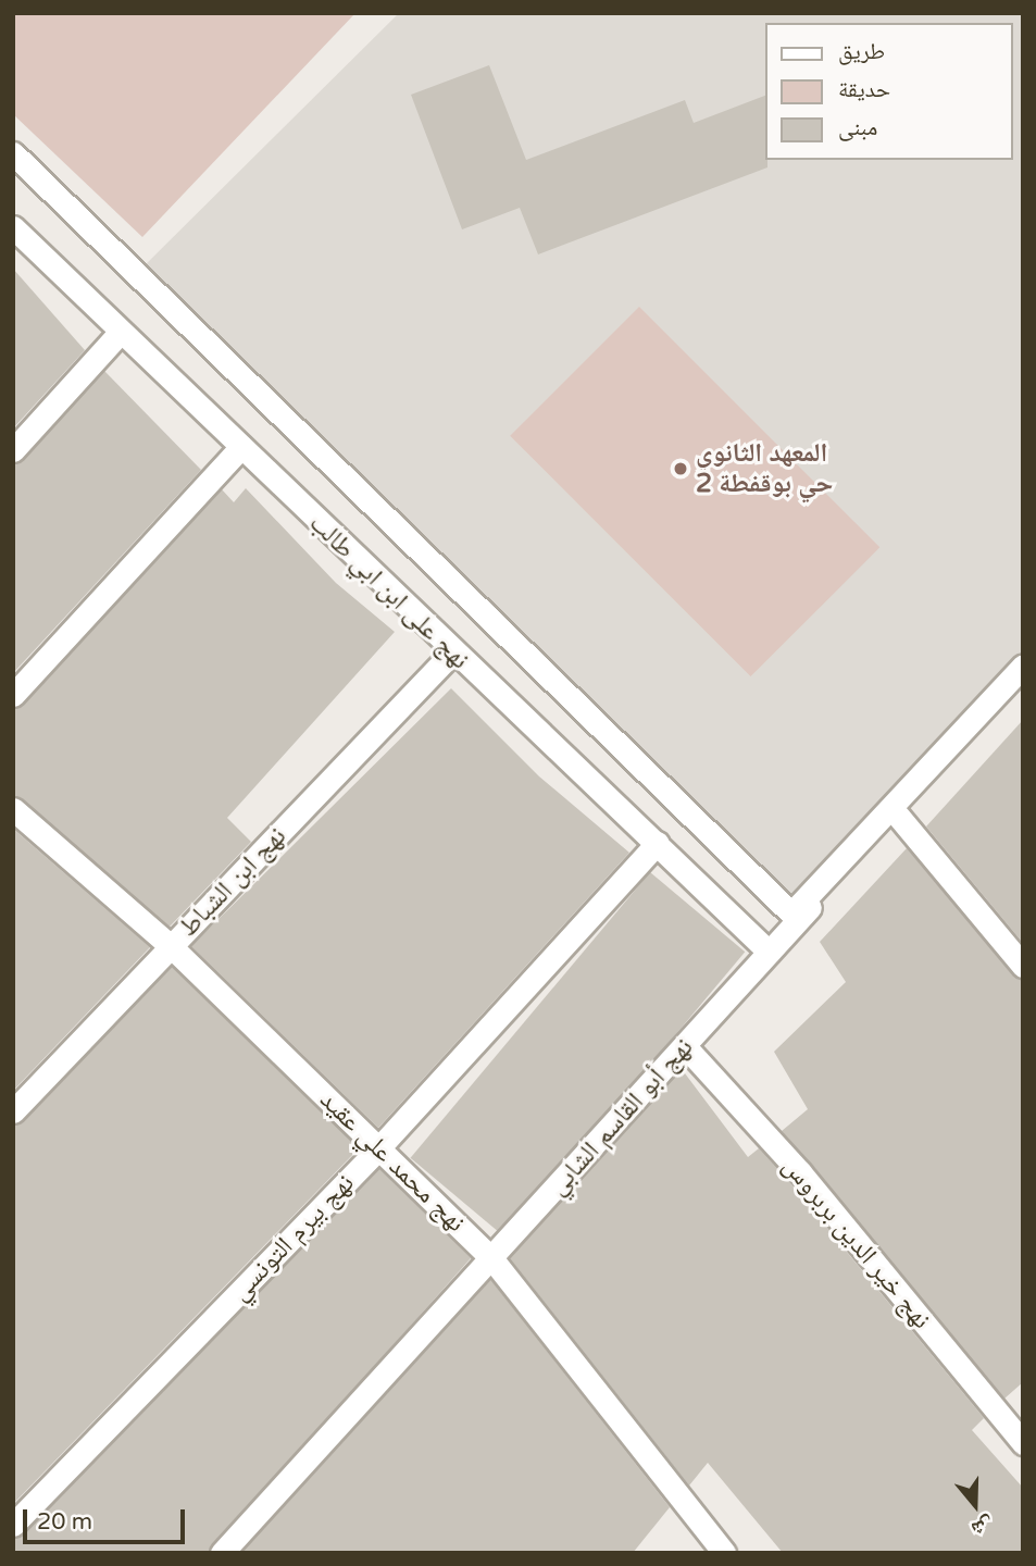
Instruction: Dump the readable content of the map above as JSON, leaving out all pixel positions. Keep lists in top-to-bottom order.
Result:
{
  "streets": {
    "street": [
      "نهج على ابن ابي طالب",
      "نهج ابن الشباط",
      "نهج أبو القاسم الشابي",
      "نهج محمد علي عقيد",
      "نهج بيرم التونسي",
      "نهج خير الدين بربروس"
    ]
  },
  "crossings": [
    ["نهج على ابن ابي طالب", "نهج ابن الشباط"],
    ["نهج على ابن ابي طالب", "نهج أبو القاسم الشابي"],
    ["نهج على ابن ابي طالب", "نهج بيرم التونسي"],
    ["نهج ابن الشباط", "نهج محمد علي عقيد"],
    ["نهج أبو القاسم الشابي", "نهج محمد علي عقيد"],
    ["نهج أبو القاسم الشابي", "نهج خير الدين بربروس"],
    ["نهج محمد علي عقيد", "نهج بيرم التونسي"]
  ],
  "places": ["المعهد الثانوي حي بوقفطة 2"],
  "legend": ["طريق", "حديقة", "مبنى"],
  "scale_bar": "20 m",
  "north": "bottom"
}
